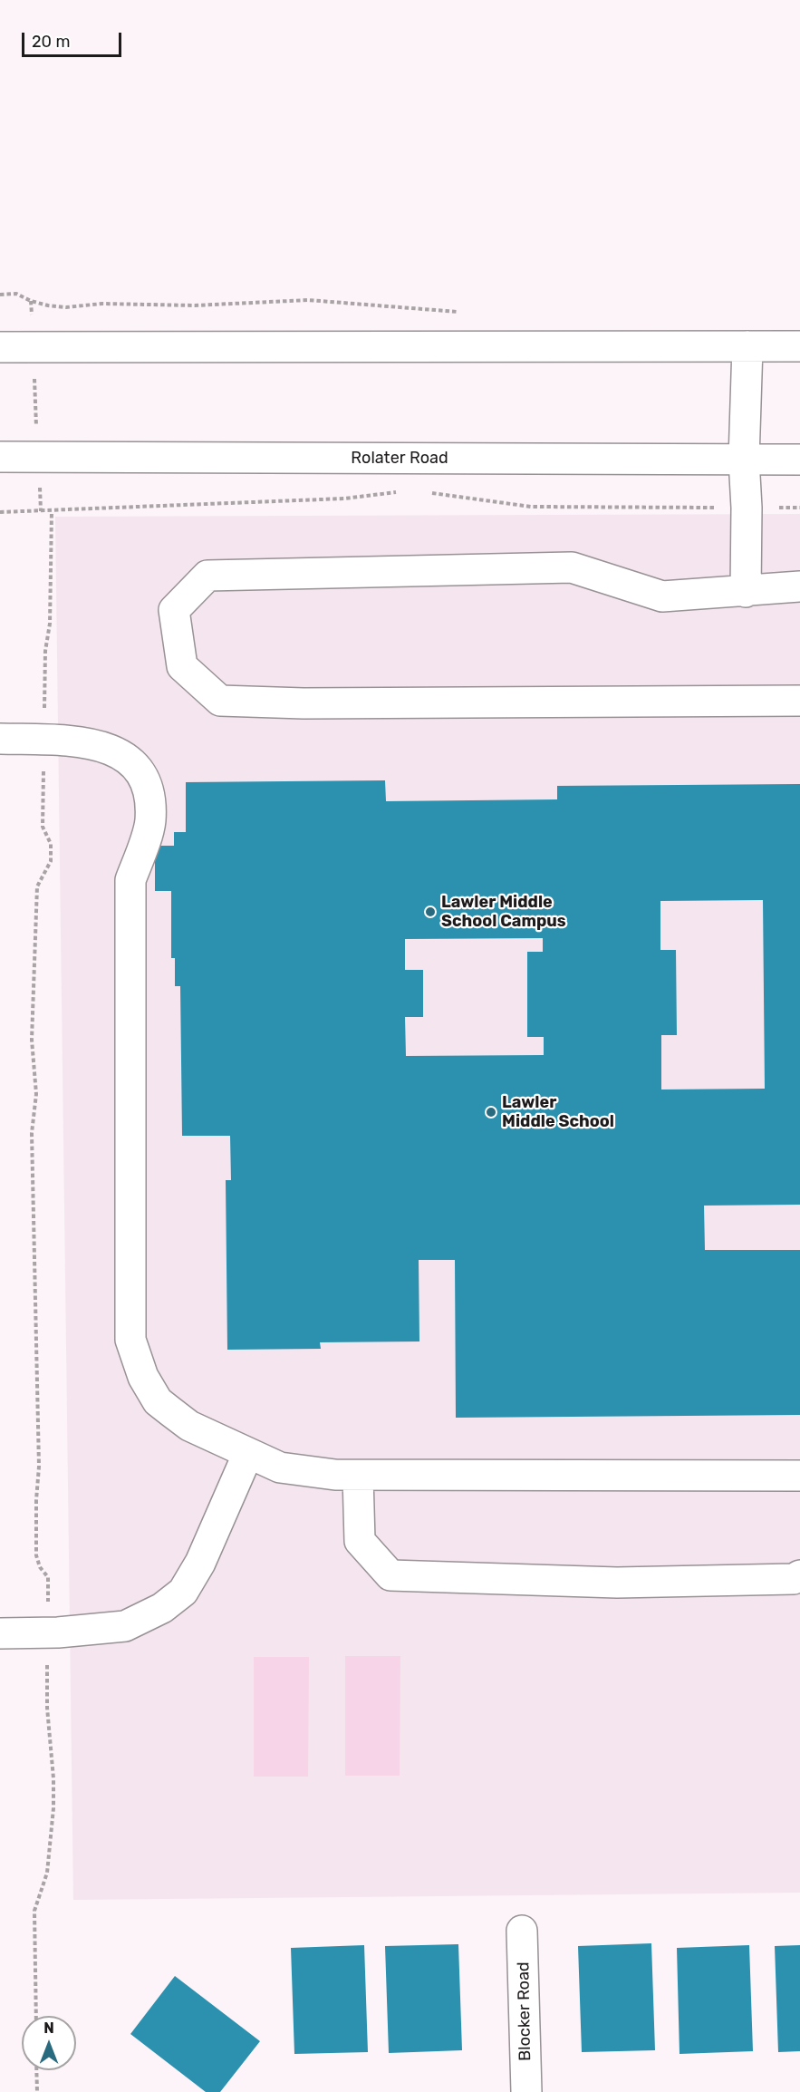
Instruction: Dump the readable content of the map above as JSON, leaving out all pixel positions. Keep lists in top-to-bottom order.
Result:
{
  "streets": {
    "main road": ["Rolater Road", "Blocker Road"]
  },
  "places": ["Lawler Middle School Campus", "Lawler Middle School"],
  "scale_bar": "20 m",
  "north": "top"
}
